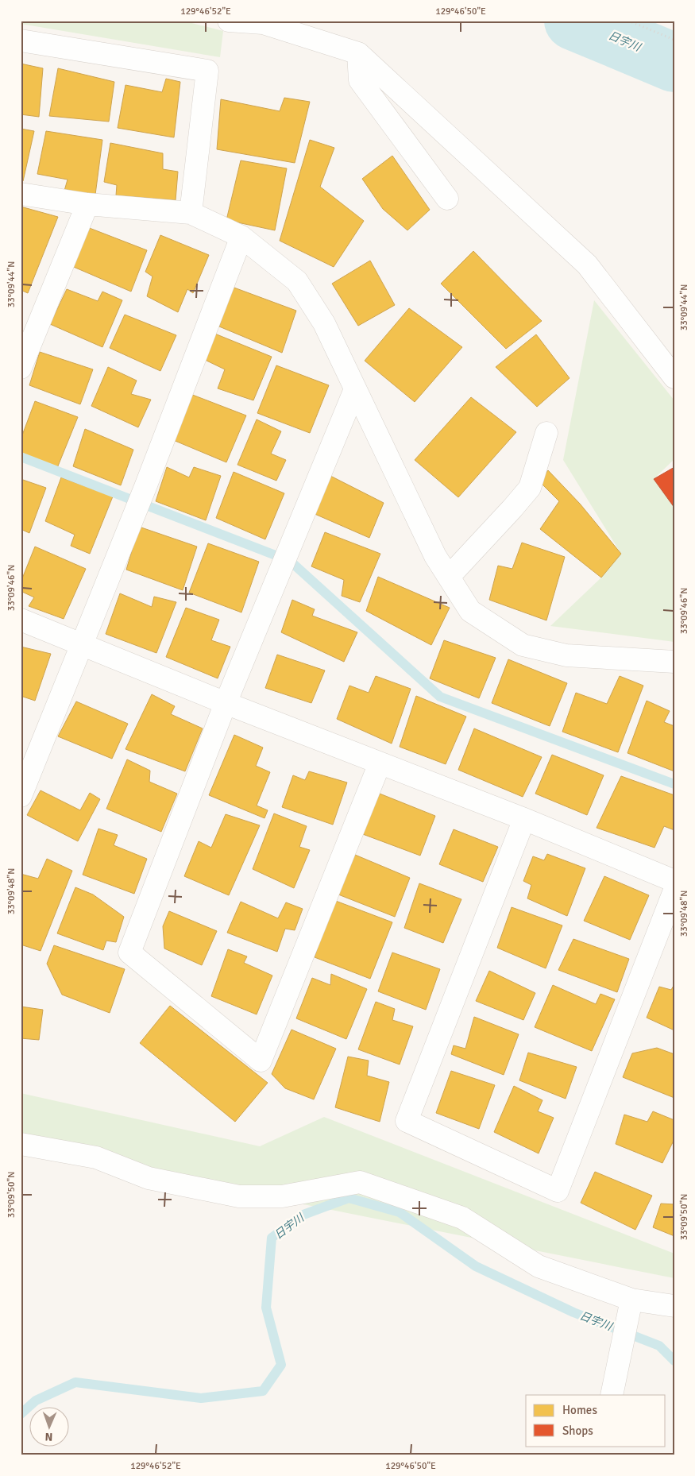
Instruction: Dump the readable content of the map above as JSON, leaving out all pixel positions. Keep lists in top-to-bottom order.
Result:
{
  "water": ["日宇川"],
  "legend": ["Homes", "Shops"],
  "north": "bottom",
  "coordinates": [
    "129°46'52\"E",
    "129°46'50\"E",
    "33°09'44\"N",
    "33°09'46\"N",
    "33°09'48\"N",
    "33°09'50\"N"
  ]
}
